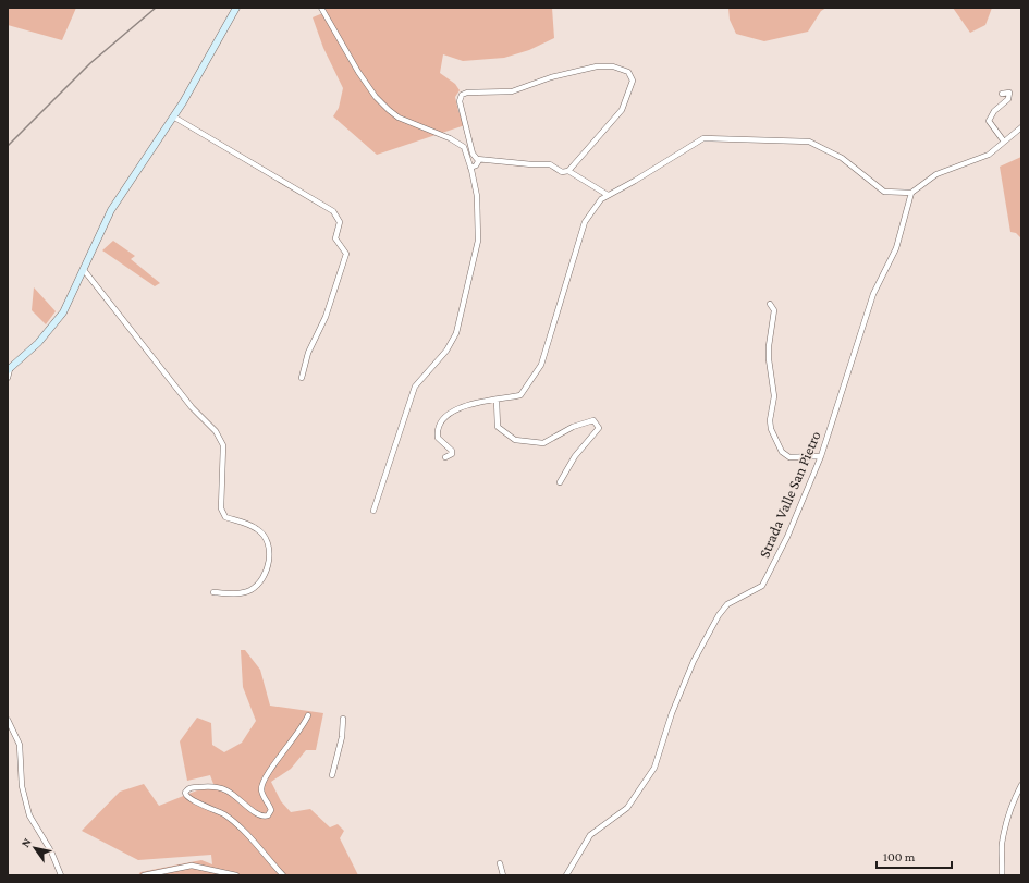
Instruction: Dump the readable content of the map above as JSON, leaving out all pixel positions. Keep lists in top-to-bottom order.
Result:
{
  "streets": {
    "street": ["Strada Valle San Pietro"]
  },
  "scale_bar": "100 m",
  "north": "top left"
}
